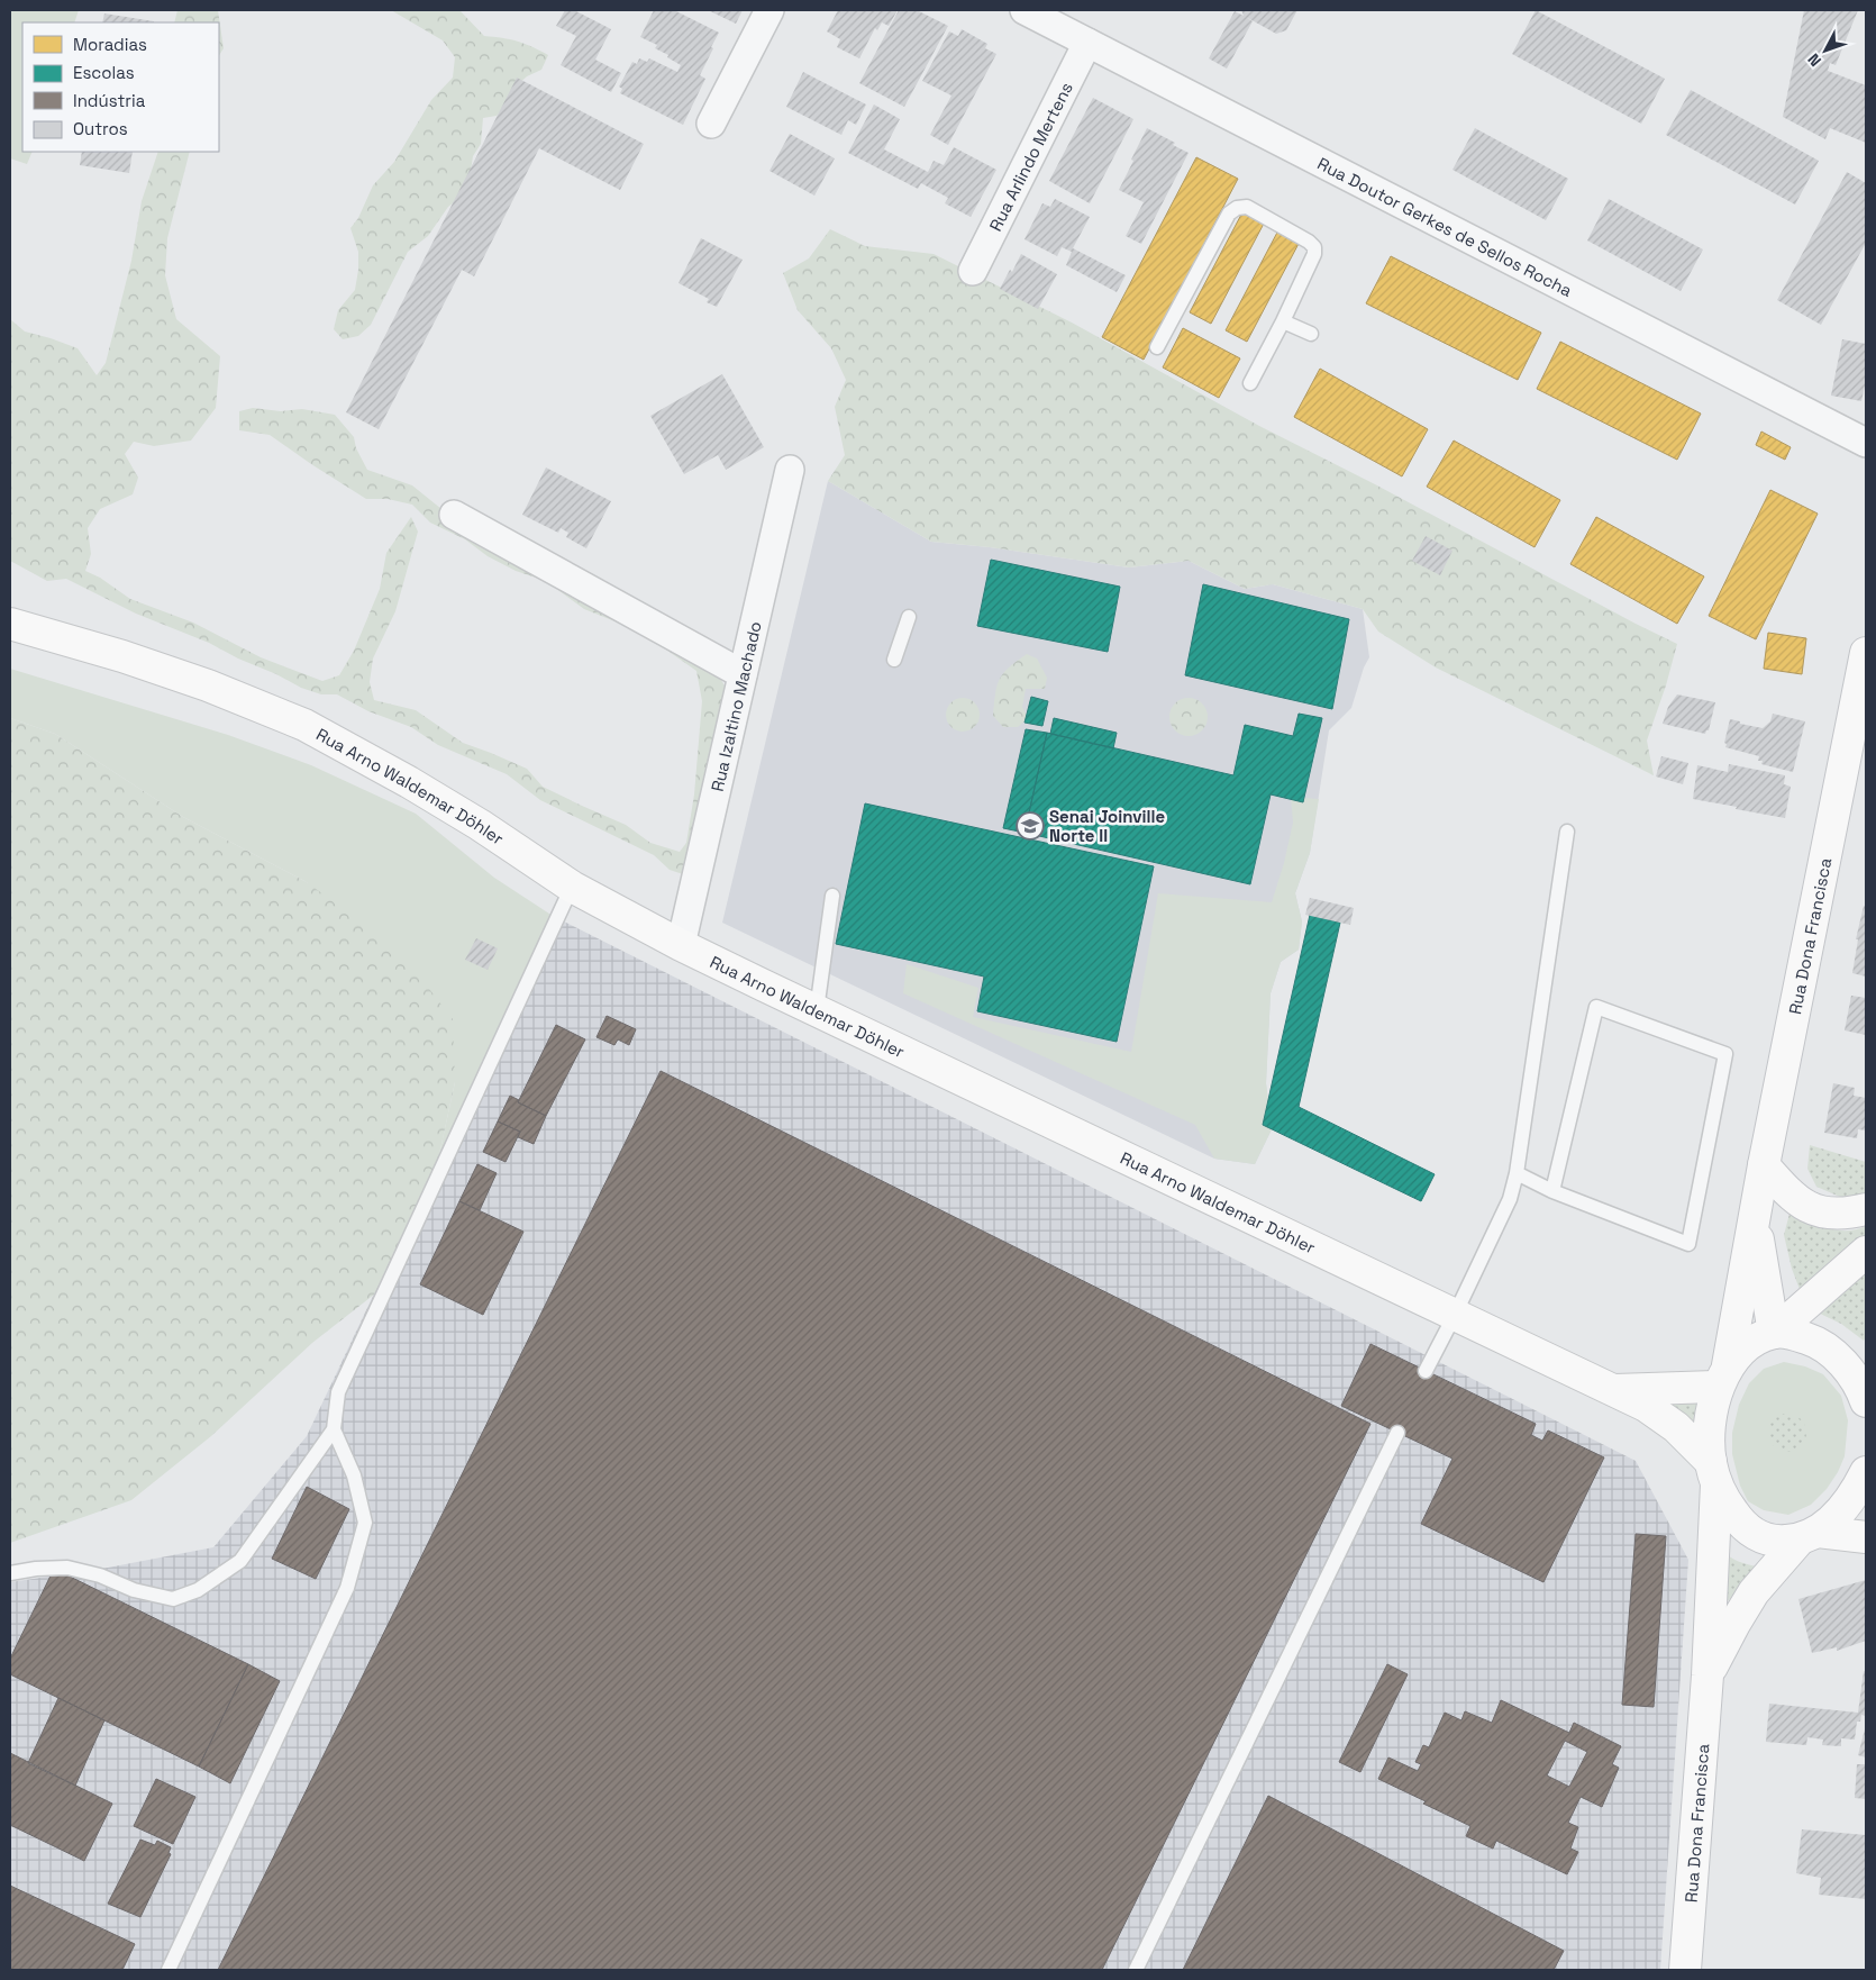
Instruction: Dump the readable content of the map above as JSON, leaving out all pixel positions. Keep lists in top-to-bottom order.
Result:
{
  "streets": {
    "main road": ["Rua Arno Waldemar Döhler", "Rua Dona Francisca"],
    "street": ["Rua Arlindo Mertens", "Rua Doutor Gerkes de Sellos Rocha", "Rua Izaltino Machado"]
  },
  "crossings": [
    ["Rua Arlindo Mertens", "Rua Doutor Gerkes de Sellos Rocha"],
    ["Rua Izaltino Machado", "Rua Arno Waldemar Döhler"],
    ["Rua Arno Waldemar Döhler", "Rua Dona Francisca"]
  ],
  "places": {
    "school or university": ["Senai Joinville Norte II"]
  },
  "legend": [
    "Moradias",
    "Escolas",
    "Indústria",
    "Outros"
  ],
  "north": "bottom left"
}
